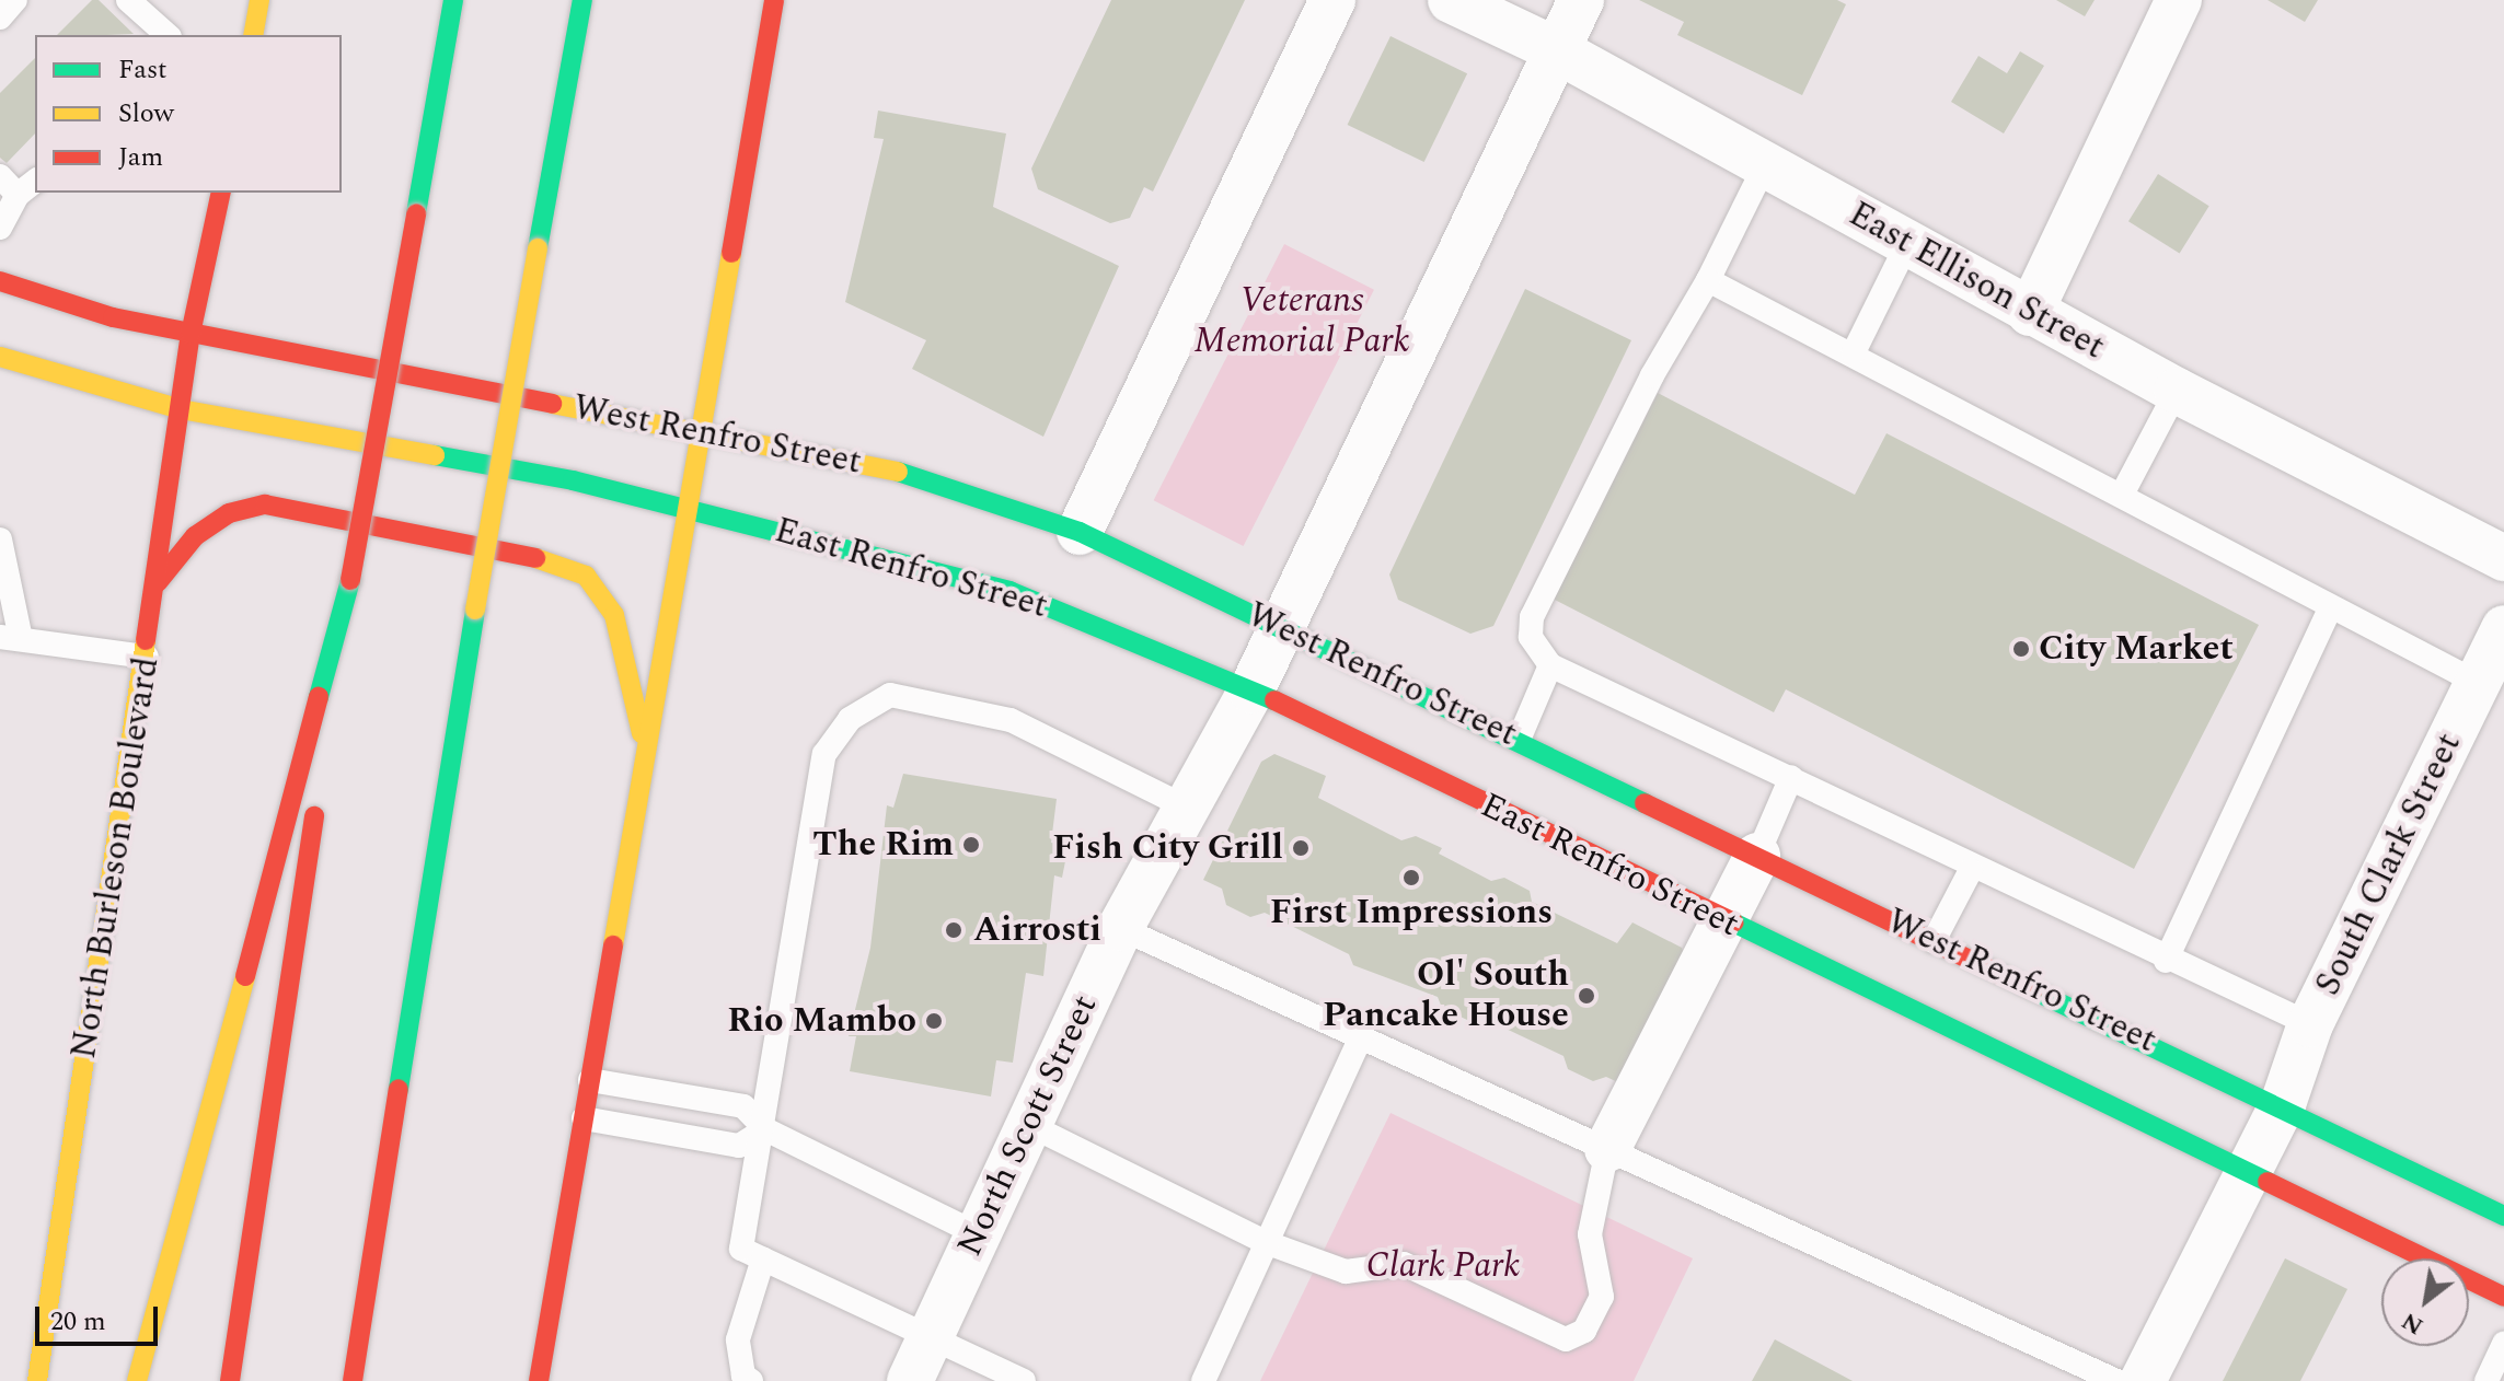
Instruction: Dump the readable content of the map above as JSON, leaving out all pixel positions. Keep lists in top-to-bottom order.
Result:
{
  "streets": {
    "main road": ["West Renfro Street", "East Renfro Street", "North Burleson Boulevard"],
    "street": ["East Ellison Street", "South Clark Street", "North Scott Street"]
  },
  "crossings": [
    ["East Ellison Street", "North Scott Street"],
    ["West Renfro Street", "East Renfro Street"],
    ["West Renfro Street", "North Burleson Boulevard"],
    ["West Renfro Street", "South Clark Street"],
    ["West Renfro Street", "North Scott Street"],
    ["East Renfro Street", "South Clark Street"],
    ["East Renfro Street", "North Scott Street"]
  ],
  "parks": ["Veterans Memorial Park", "Clark Park"],
  "places": [
    "City Market",
    "The Rim",
    "Fish City Grill",
    "First Impressions",
    "Airrosti",
    "Ol' South Pancake House",
    "Rio Mambo"
  ],
  "legend": ["Fast", "Slow", "Jam"],
  "scale_bar": "20 m",
  "north": "bottom left"
}
